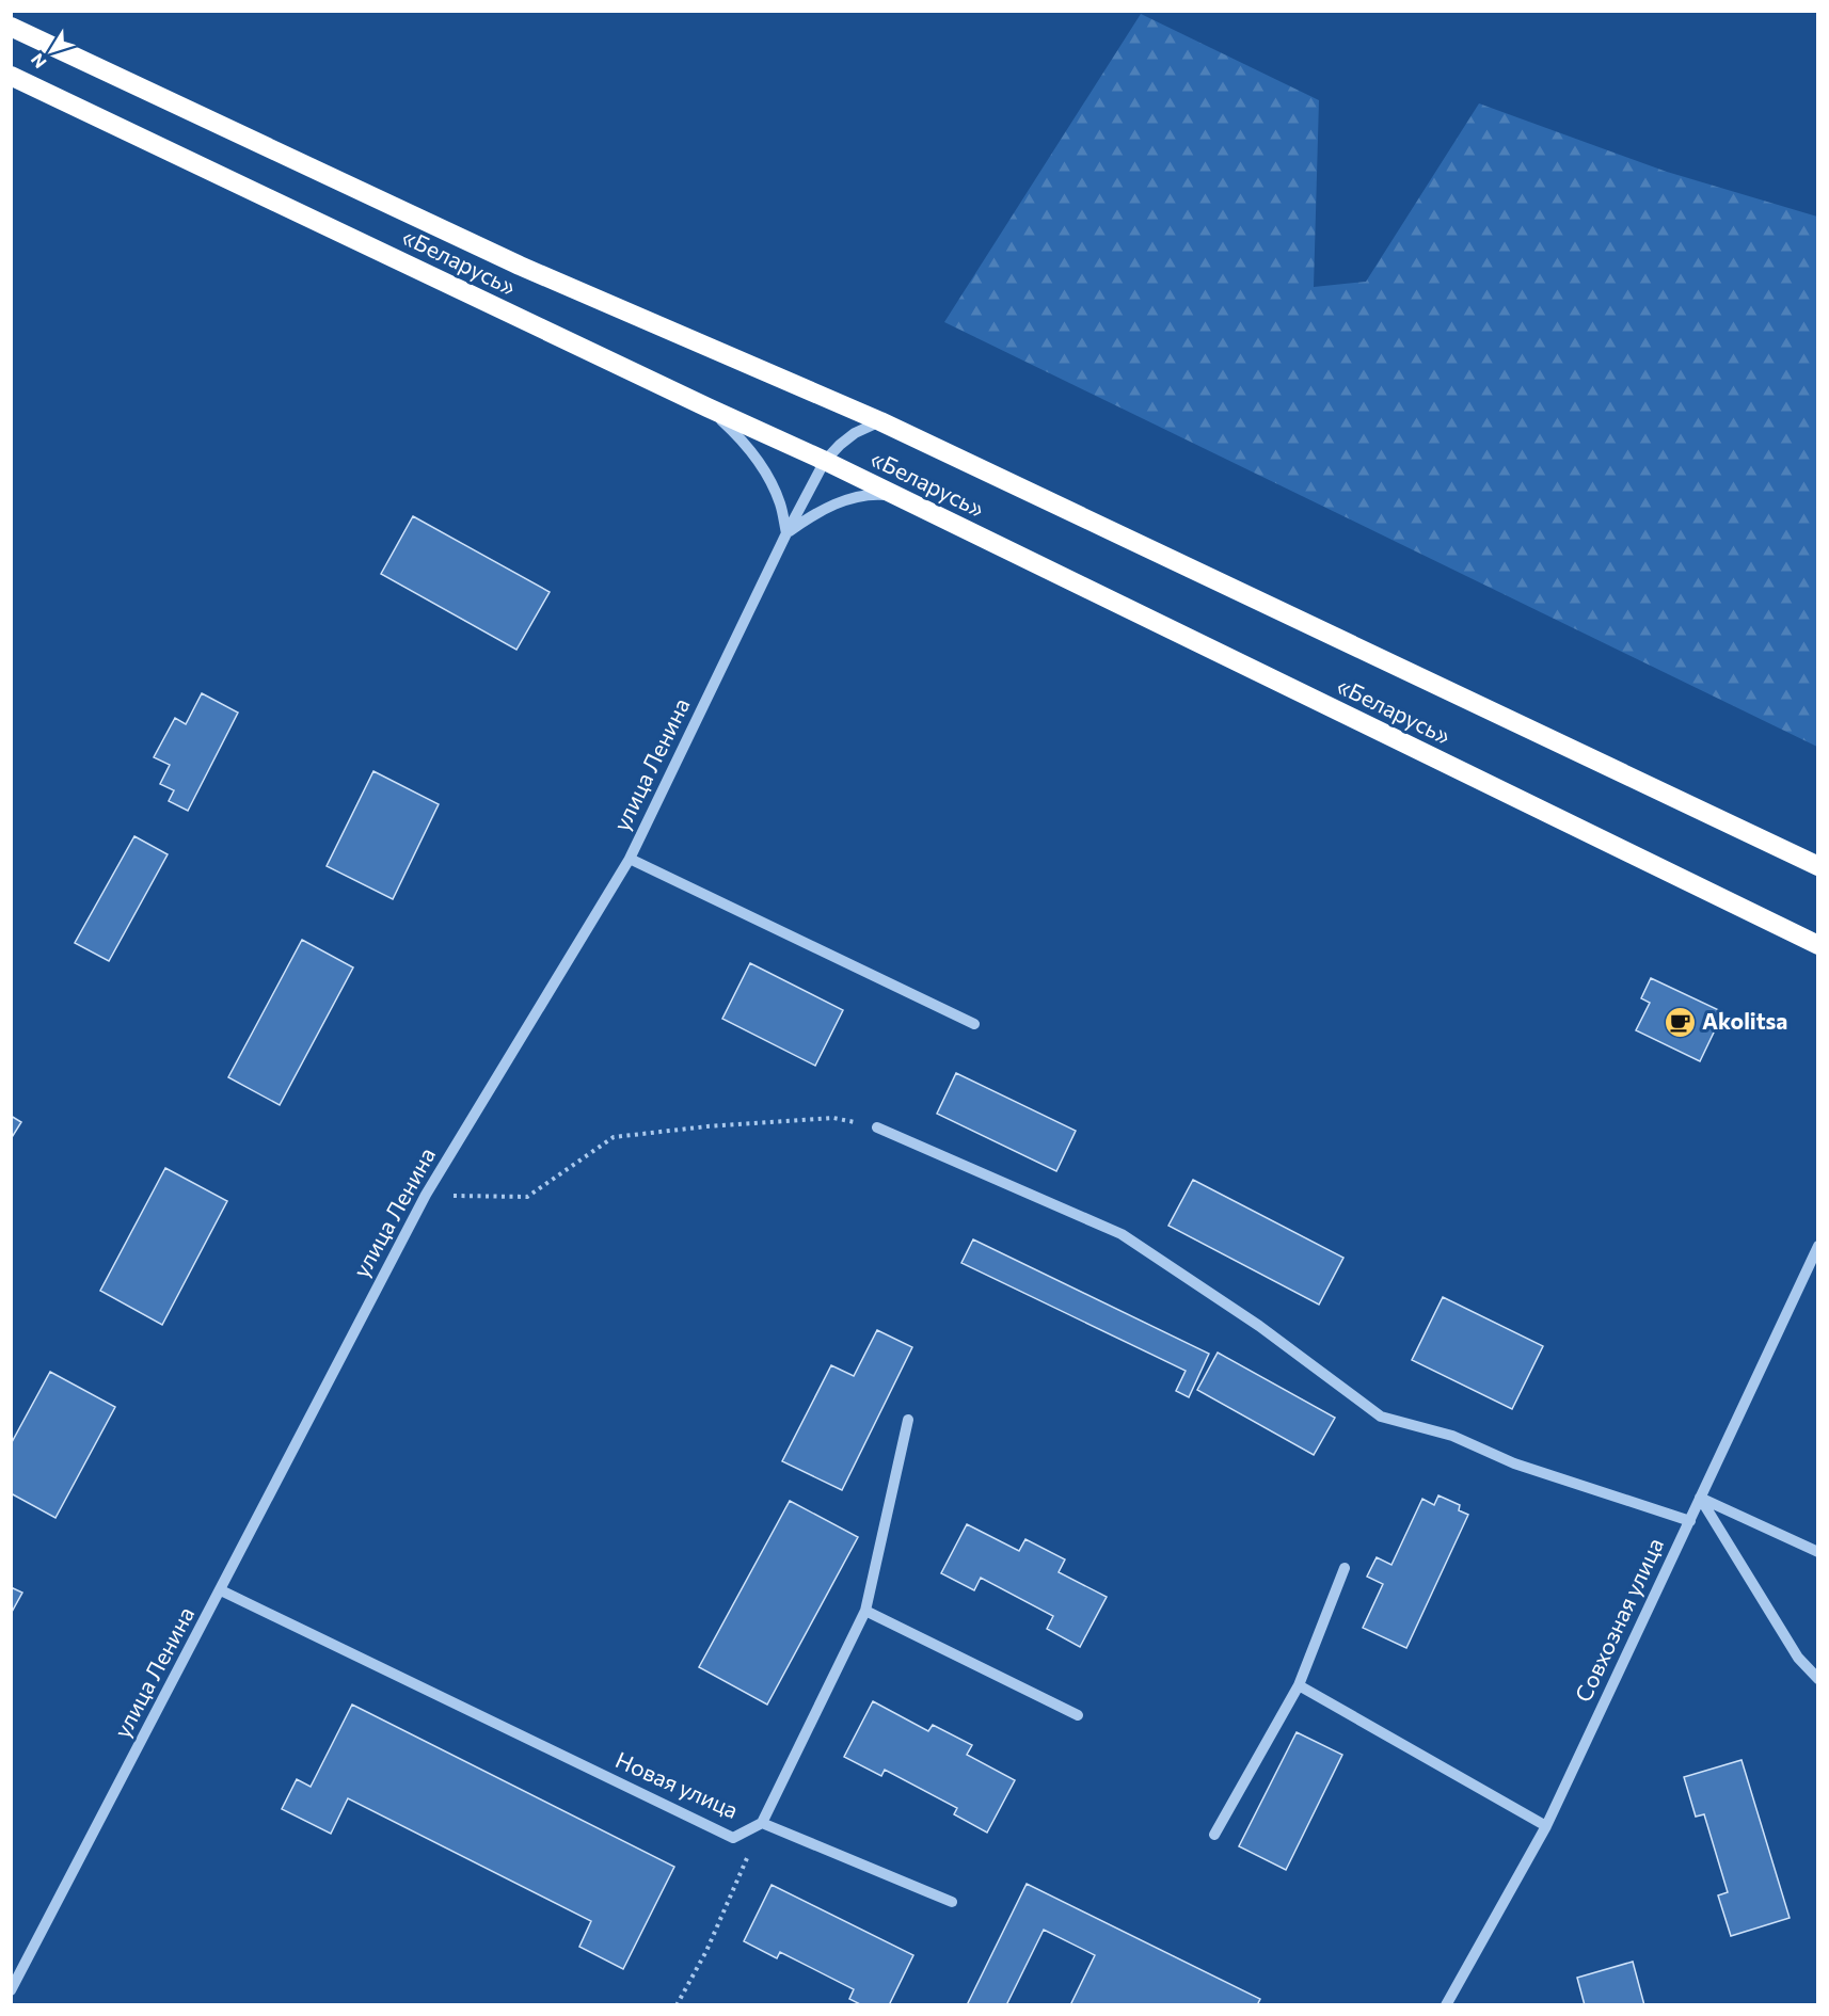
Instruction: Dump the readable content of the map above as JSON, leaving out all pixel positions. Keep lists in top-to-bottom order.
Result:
{
  "streets": {
    "highway": ["«Беларусь»"],
    "street": ["улица Ленина", "Совхозная улица", "Новая улица"]
  },
  "crossings": [
    ["«Беларусь»", "улица Ленина"],
    ["улица Ленина", "Новая улица"]
  ],
  "places": {
    "cafe": ["Akolitsa"]
  },
  "north": "bottom left"
}
